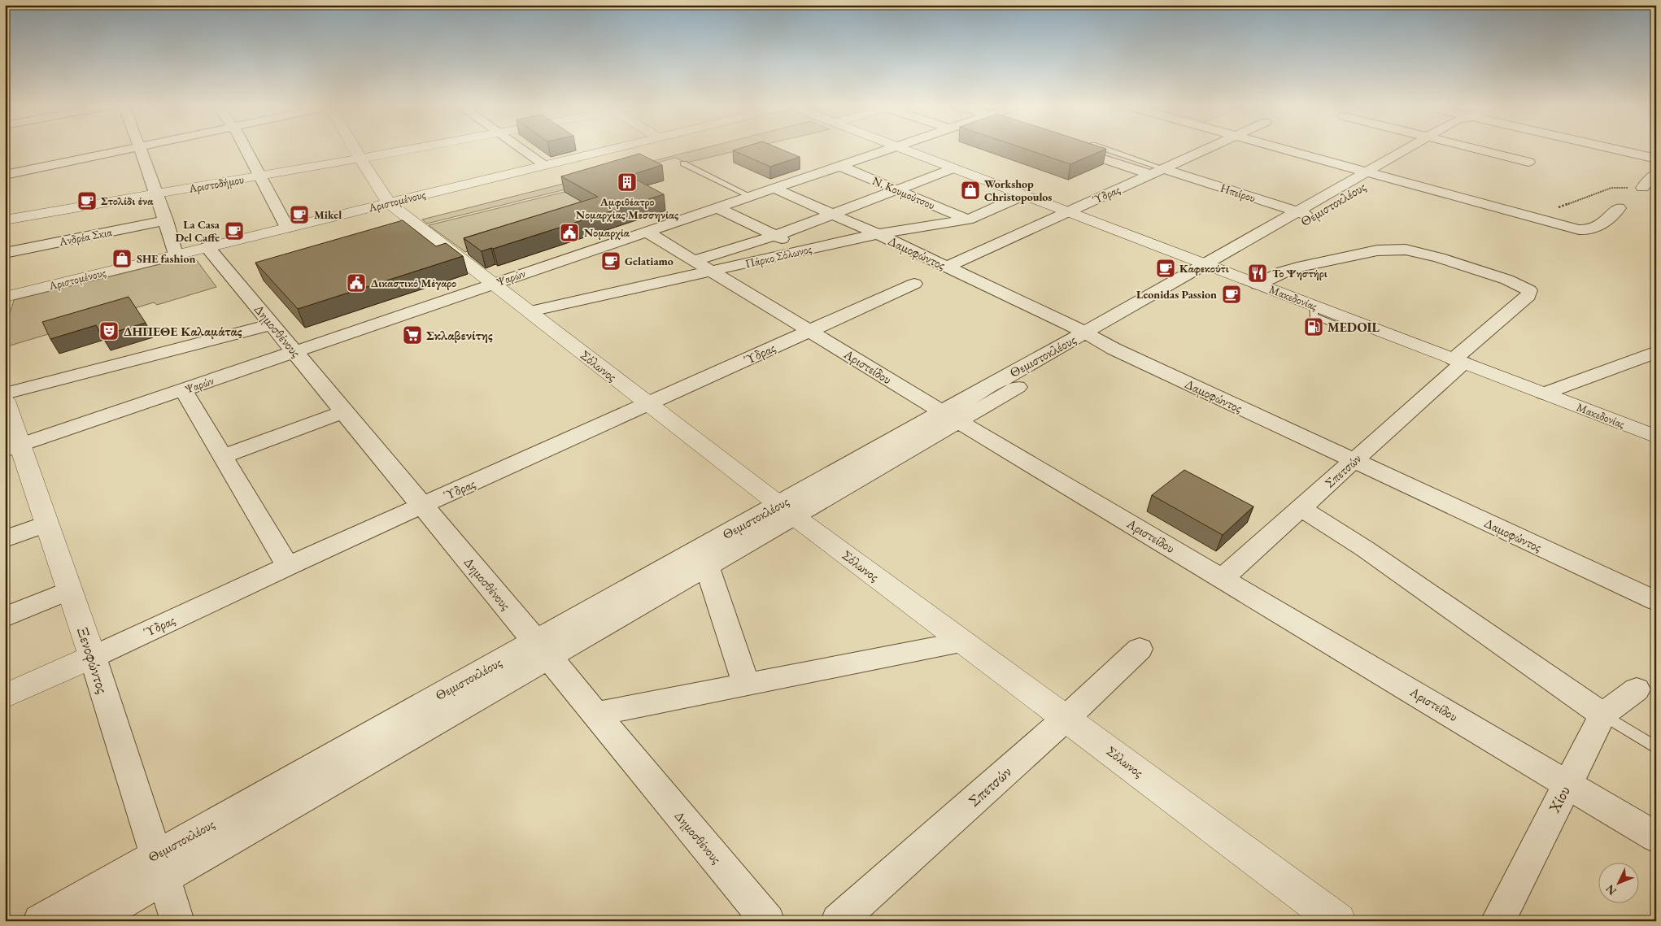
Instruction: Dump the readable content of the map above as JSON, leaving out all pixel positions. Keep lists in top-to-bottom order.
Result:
{
  "streets": {
    "street": [
      "Αριστοδήμου",
      "Ν. Κουμούτσου",
      "Ηπείρου",
      "Ύδρας",
      "Αριστομένους",
      "Θεμιστοκλέους",
      "Ανδρέα Σκια",
      "Δαμοφώντος",
      "Πάρκο Σόλωνος",
      "Ψαρών",
      "Μακεδονίας",
      "Δημοσθένους",
      "Σόλωνος",
      "Αριστείδου",
      "Σπετσών",
      "Ξενοφώντος",
      "Χίου"
    ]
  },
  "crossings": [
    ["Αριστοδήμου", "Σόλωνος"],
    ["Ν. Κουμούτσου", "Πάρκο Σόλωνος"],
    ["Ν. Κουμούτσου", "Ψαρών"],
    ["Ηπείρου", "Ύδρας"],
    ["Ηπείρου", "Θεμιστοκλέους"],
    ["Ύδρας", "Δαμοφώντος"],
    ["Ύδρας", "Μακεδονίας"],
    ["Ύδρας", "Δημοσθένους"],
    ["Ύδρας", "Σόλωνος"],
    ["Ύδρας", "Αριστείδου"],
    ["Ύδρας", "Ξενοφώντος"],
    ["Αριστομένους", "Δημοσθένους"],
    ["Αριστομένους", "Σόλωνος"],
    ["Θεμιστοκλέους", "Δαμοφώντος"],
    ["Θεμιστοκλέους", "Μακεδονίας"],
    ["Θεμιστοκλέους", "Δημοσθένους"],
    ["Θεμιστοκλέους", "Σόλωνος"],
    ["Θεμιστοκλέους", "Αριστείδου"],
    ["Θεμιστοκλέους", "Ξενοφώντος"],
    ["Δαμοφώντος", "Πάρκο Σόλωνος"],
    ["Δαμοφώντος", "Ψαρών"],
    ["Δαμοφώντος", "Σπετσών"],
    ["Πάρκο Σόλωνος", "Μακεδονίας"],
    ["Πάρκο Σόλωνος", "Σόλωνος"],
    ["Πάρκο Σόλωνος", "Αριστείδου"],
    ["Ψαρών", "Δημοσθένους"],
    ["Ψαρών", "Σόλωνος"],
    ["Ψαρών", "Αριστείδου"],
    ["Ψαρών", "Ξενοφώντος"],
    ["Μακεδονίας", "Σπετσών"],
    ["Σόλωνος", "Σπετσών"],
    ["Αριστείδου", "Σπετσών"],
    ["Αριστείδου", "Χίου"]
  ],
  "places": {
    "building": ["Αμφιθέατρο Νομαρχίας Μεσσηνίας"],
    "shop": ["Workshop Christopoulos", "SHE fashion"],
    "cafe": [
      "Στολίδι ένα",
      "Mikel",
      "La Casa Del Caffe",
      "Gelatiamo",
      "Καφεκούτι",
      "Leonidas Passion"
    ],
    "public building": ["Νομαρχία", "Δικαστικό Μέγαρο"],
    "restaurant": ["Το Ψηστήρι"],
    "fuel station": ["MEDOIL"],
    "theatre": ["ΔΗΠΕΘΕ Καλαμάτας"],
    "supermarket": ["Σκλαβενίτης"]
  },
  "north": "bottom left"
}
